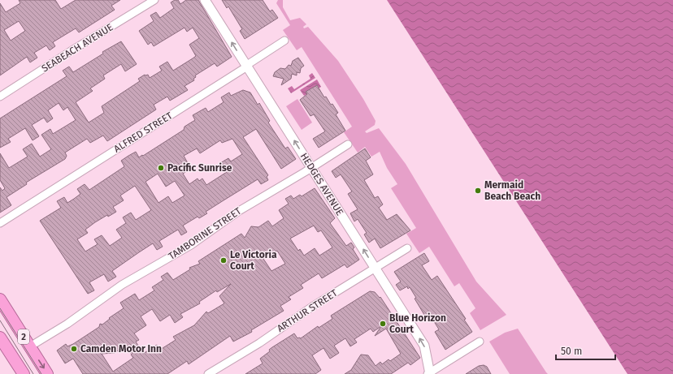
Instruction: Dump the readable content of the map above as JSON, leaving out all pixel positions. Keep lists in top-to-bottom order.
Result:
{
  "streets": {
    "highway": ["2"],
    "street": [
      "SEABEACH AVENUE",
      "ALFRED STREET",
      "HEDGES AVENUE",
      "TAMBORINE STREET",
      "ARTHUR STREET"
    ]
  },
  "crossings": [
    ["ALFRED STREET", "HEDGES AVENUE"],
    ["HEDGES AVENUE", "TAMBORINE STREET"],
    ["HEDGES AVENUE", "ARTHUR STREET"],
    ["TAMBORINE STREET", "2"]
  ],
  "one_way": ["HEDGES AVENUE"],
  "places": [
    "Pacific Sunrise",
    "Mermaid Beach Beach",
    "Le Victoria Court",
    "Blue Horizon Court",
    "Camden Motor Inn"
  ],
  "scale_bar": "50 m"
}
